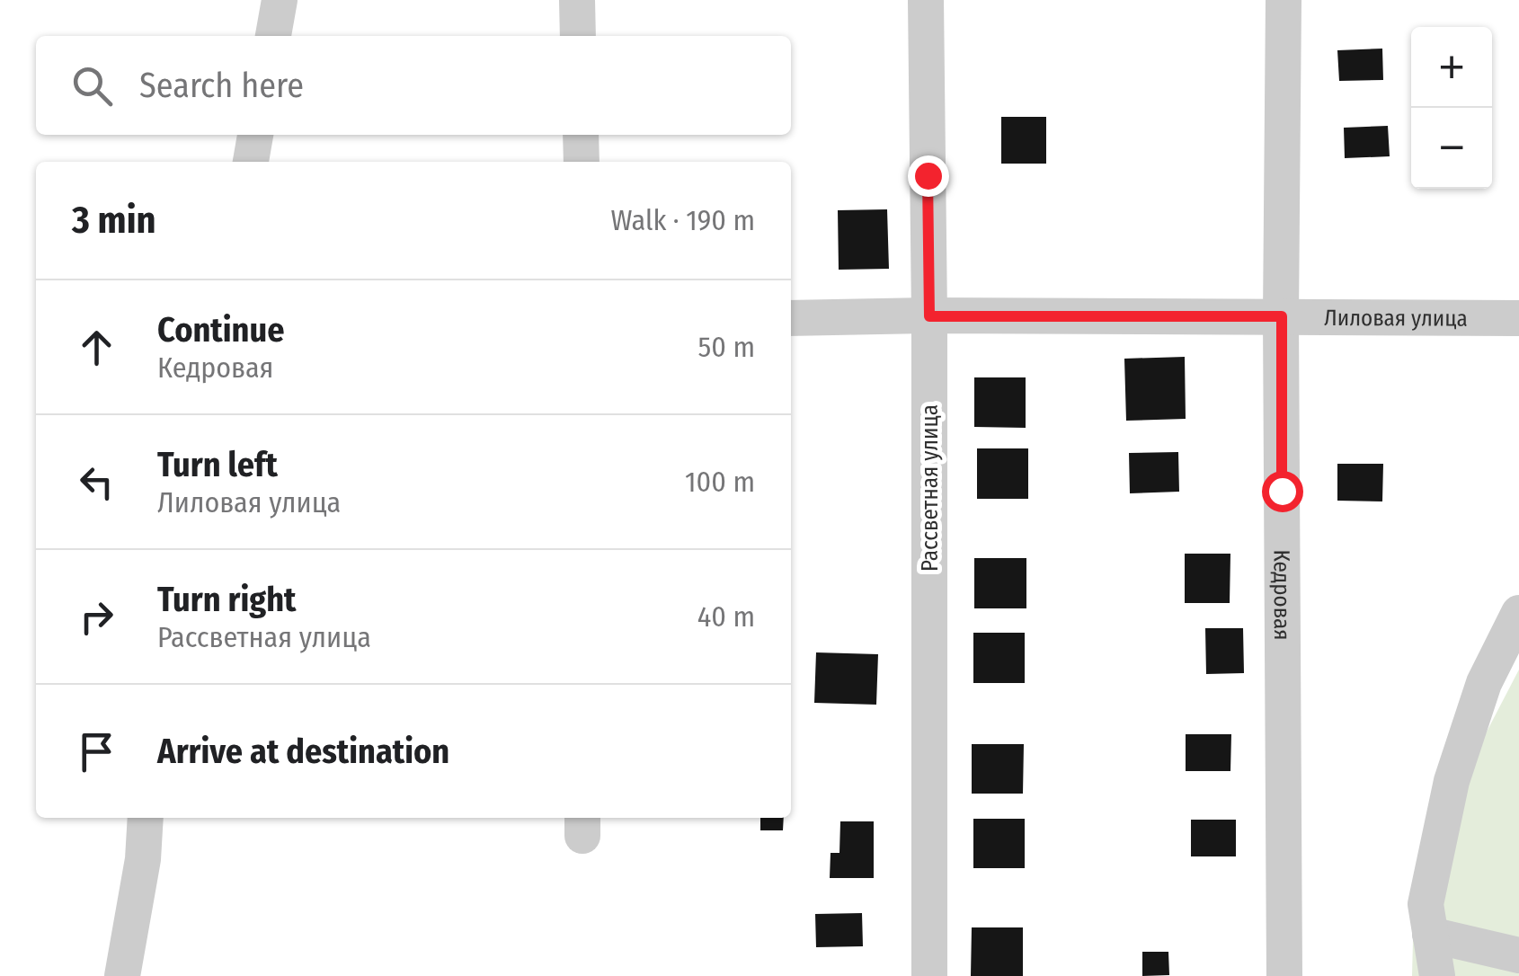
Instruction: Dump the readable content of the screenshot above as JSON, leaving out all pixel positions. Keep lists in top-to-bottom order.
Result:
{
  "streets": {
    "street": ["Лиловая улица", "Рассветная улица", "Кедровая"]
  },
  "crossings": [
    ["Лиловая улица", "Рассветная улица"],
    ["Лиловая улица", "Кедровая"]
  ],
  "page": {
    "map_buttons": ["+", "−"],
    "search": "Search here",
    "heading": ["3 min", "Walk · 190 m"],
    "list": [
      ["Continue", "Кедровая", "50 m"],
      ["Turn left", "Лиловая улица", "100 m"],
      ["Turn right", "Рассветная улица", "40 m"],
      "Arrive at destination"
    ]
  }
}
